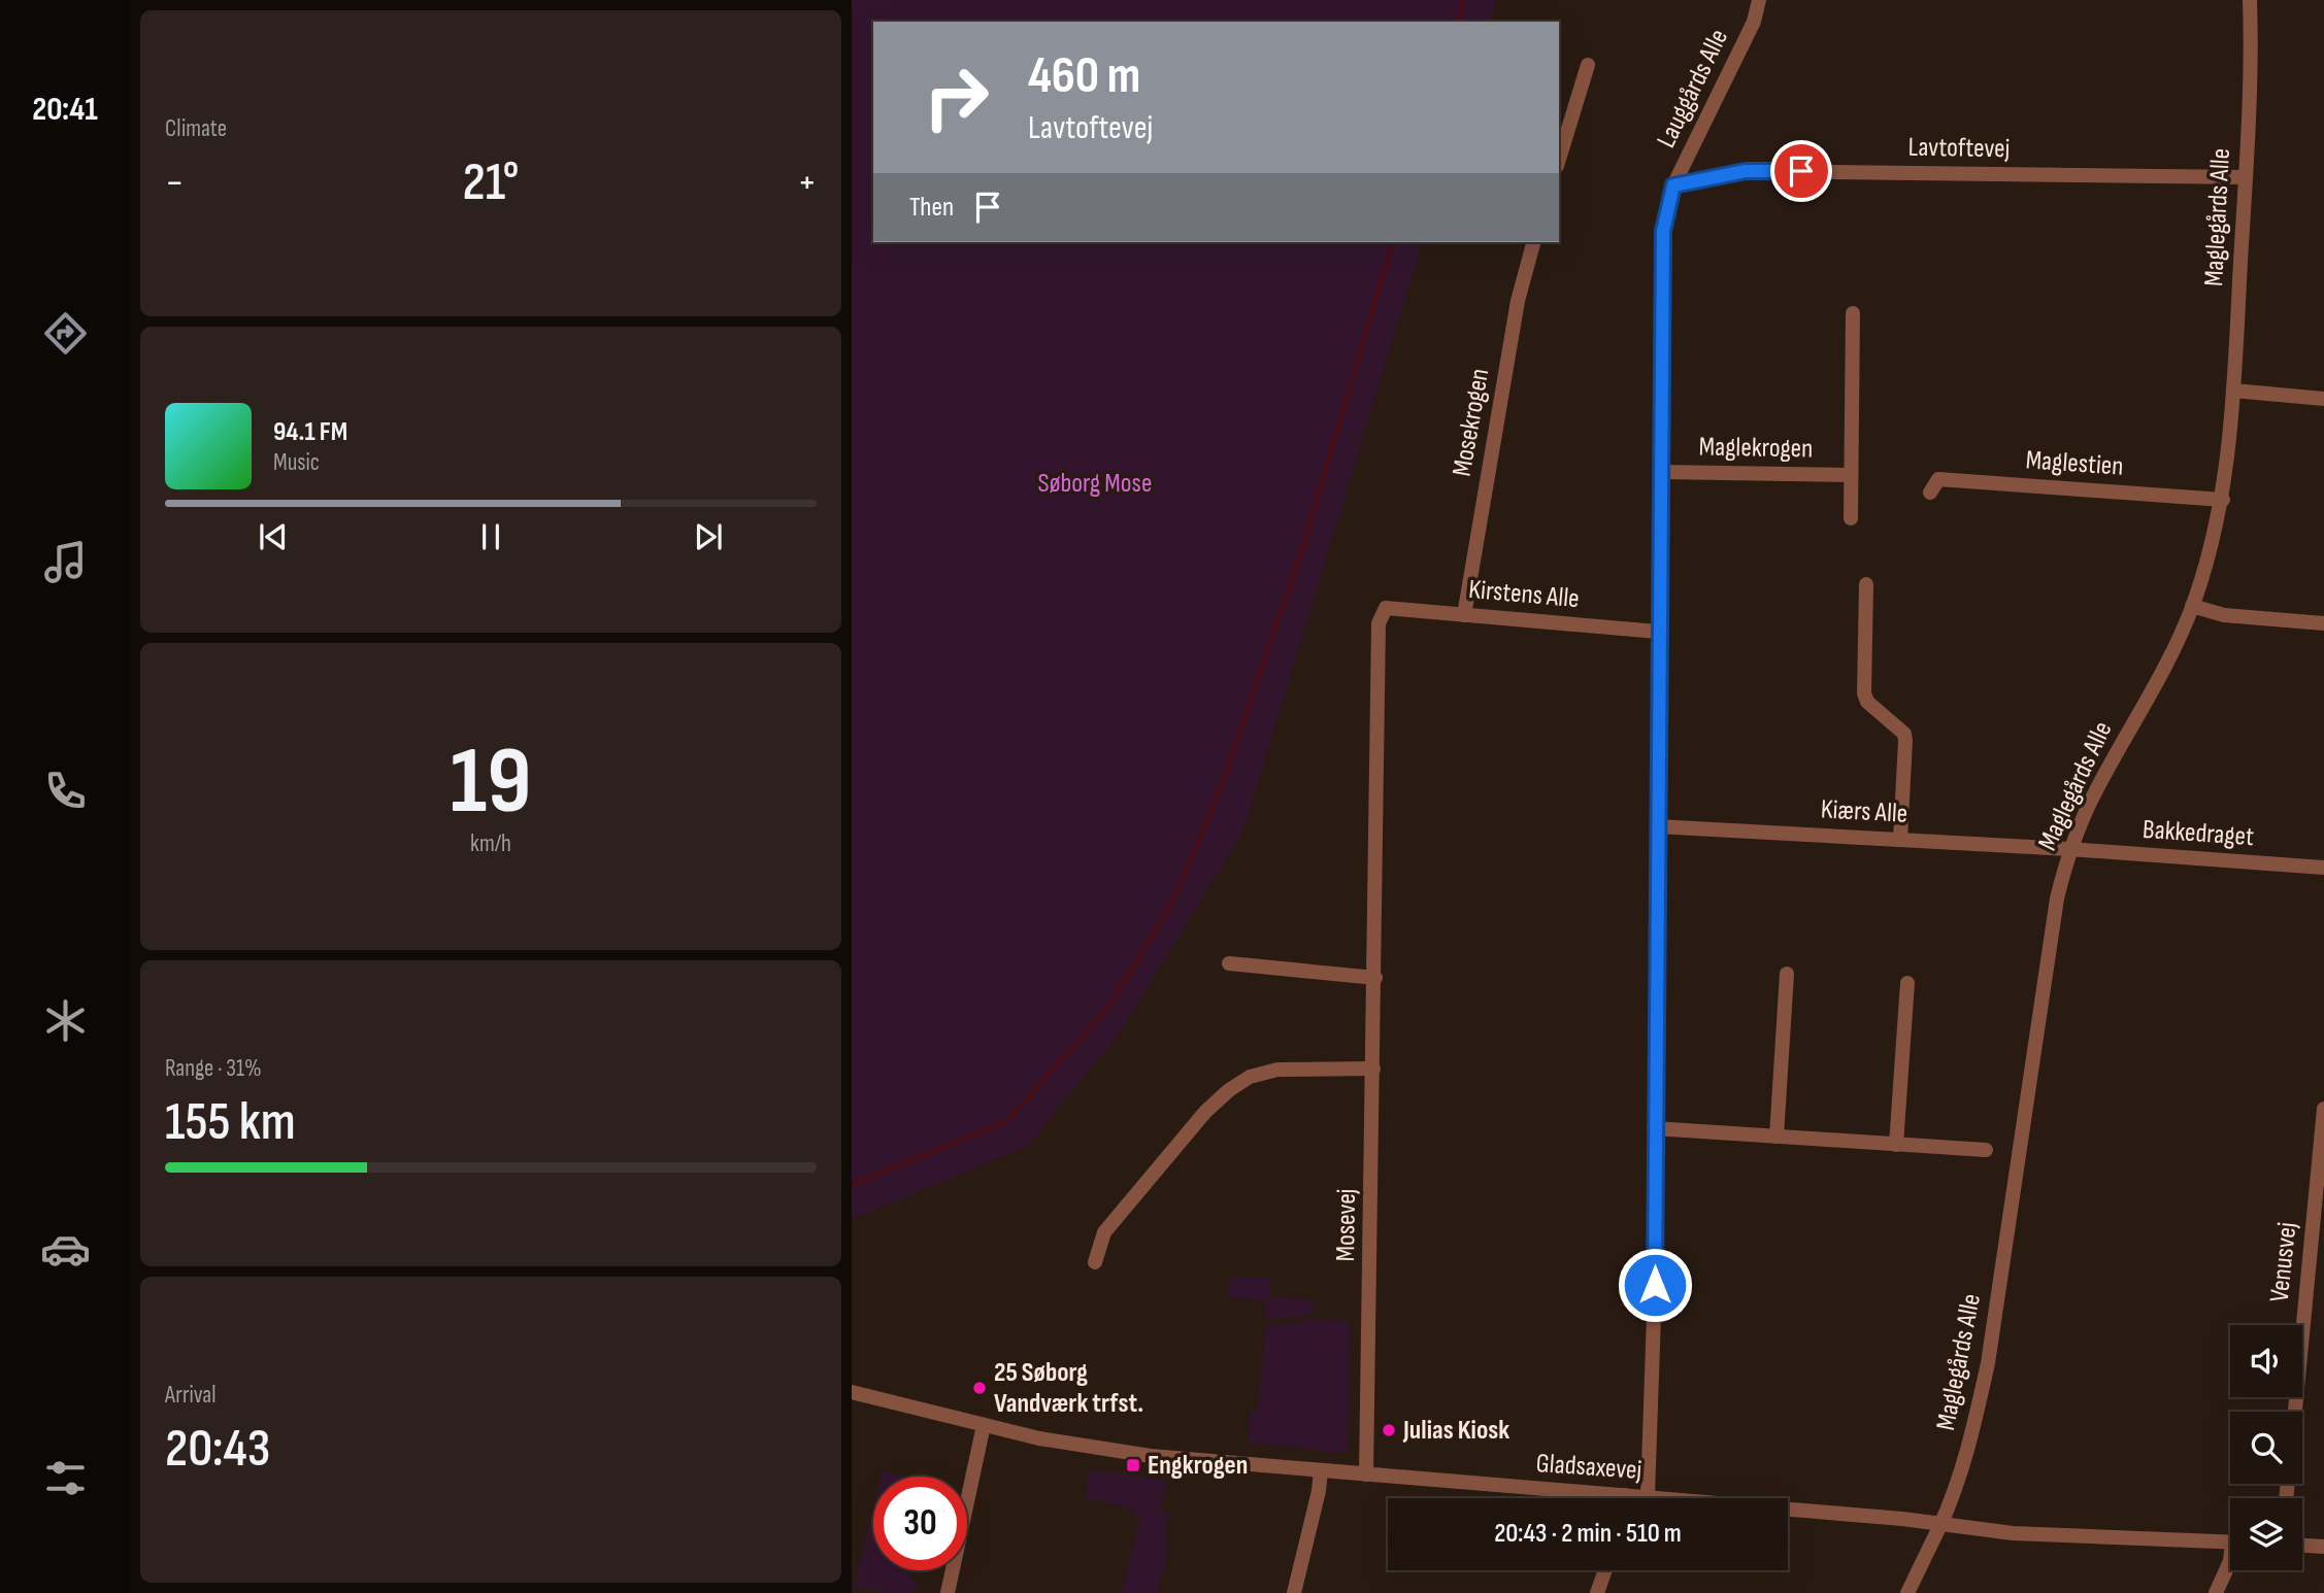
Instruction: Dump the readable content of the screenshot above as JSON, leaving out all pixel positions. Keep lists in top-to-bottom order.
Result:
{
  "streets": {
    "street": [
      "Lauggårds Alle",
      "Lavtoftevej",
      "Maglegårds Alle",
      "Mosekrogen",
      "Maglekrogen",
      "Maglestien",
      "Kirstens Alle",
      "Kiærs Alle",
      "Bakkedraget",
      "Mosevej",
      "Venusvej",
      "Gladsaxevej"
    ]
  },
  "crossings": [
    ["Lauggårds Alle", "Lavtoftevej"],
    ["Lauggårds Alle", "Maglekrogen"],
    ["Lauggårds Alle", "Kirstens Alle"],
    ["Lauggårds Alle", "Kiærs Alle"],
    ["Lauggårds Alle", "Gladsaxevej"],
    ["Lavtoftevej", "Maglegårds Alle"],
    ["Maglegårds Alle", "Maglestien"],
    ["Maglegårds Alle", "Kiærs Alle"],
    ["Maglegårds Alle", "Bakkedraget"],
    ["Maglegårds Alle", "Gladsaxevej"],
    ["Mosekrogen", "Kirstens Alle"],
    ["Kirstens Alle", "Mosevej"],
    ["Kiærs Alle", "Bakkedraget"],
    ["Mosevej", "Gladsaxevej"]
  ],
  "parks": ["Søborg Mose"],
  "places": {
    "other": ["25 Søborg Vandværk trfst.", "Julias Kiosk"],
    "transit": ["Engkrogen"]
  },
  "page": {
    "tabs": "20:41",
    "tile": [
      "Climate",
      ["19", "km/h"],
      ["Range · 31%", "155 km"],
      ["Arrival", "20:43"]
    ],
    "turn": ["460 m", "Lavtoftevej"],
    "heat": ["−", "21°", "+"],
    "then": "Then",
    "song": ["94.1 FM", "Music"],
    "limit": "30",
    "trip": "20:43 · 2 min · 510 m"
  }
}
